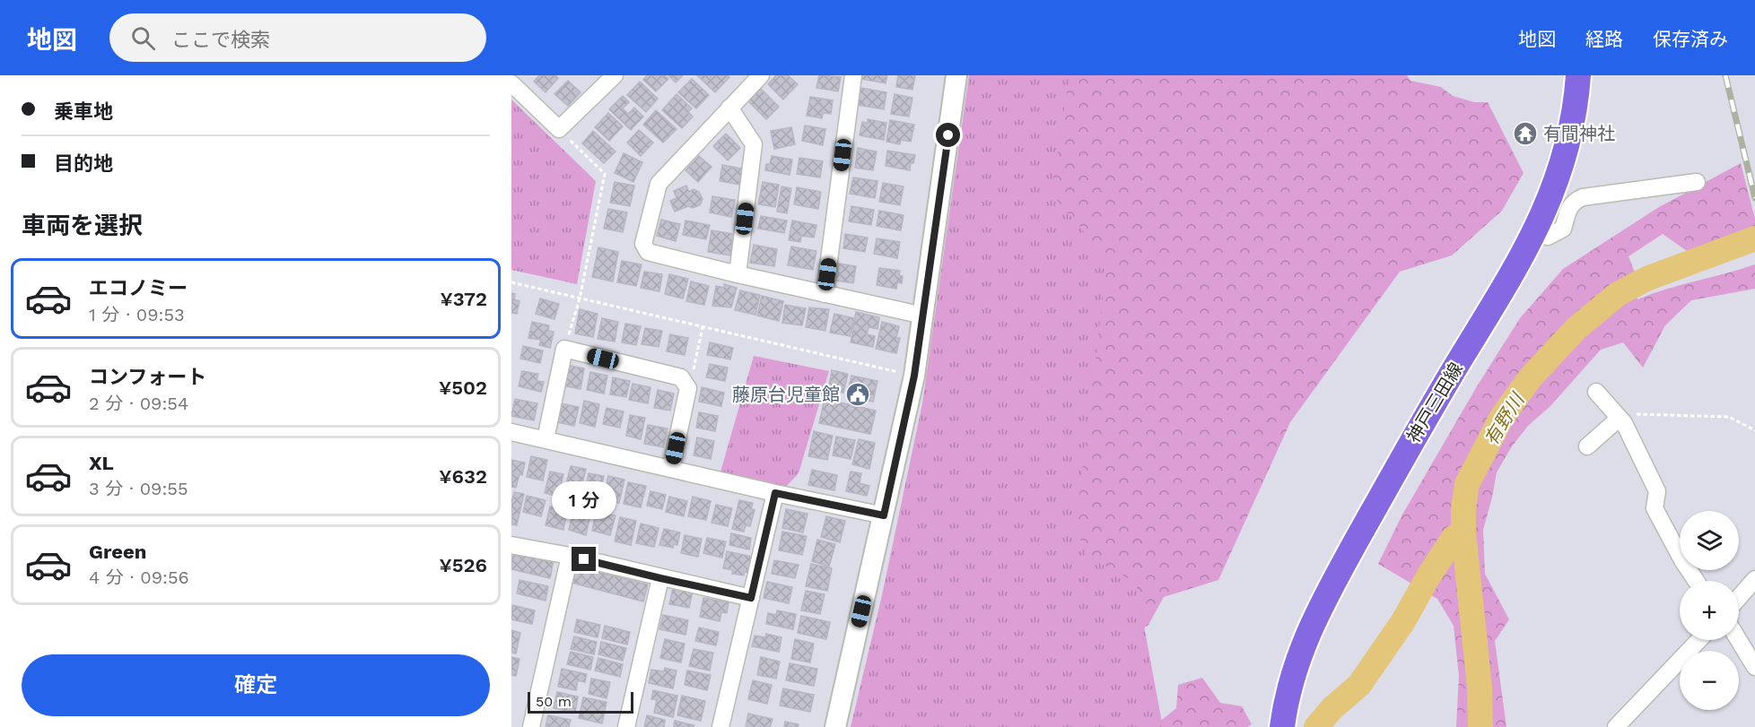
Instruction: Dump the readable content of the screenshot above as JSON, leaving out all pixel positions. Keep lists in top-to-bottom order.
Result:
{
  "streets": {
    "main road": ["神戸三田線"]
  },
  "water": ["有野川"],
  "places": {
    "temple": ["有間神社"],
    "public building": ["藤原台児童館"]
  },
  "scale_bar": "50 m",
  "page": {
    "header": "地図",
    "search": "ここで検索",
    "nav": ["地図", "経路", "保存済み"],
    "banner": ["乗車地", "目的地"],
    "heading": "車両を選択",
    "list": [
      {
        "name": "エコノミー",
        "note": "1 分 · 09:53",
        "value": "¥372"
      },
      {
        "name": "コンフォート",
        "note": "2 分 · 09:54",
        "value": "¥502"
      },
      {
        "name": "XL",
        "note": "3 分 · 09:55",
        "value": "¥632"
      },
      {
        "name": "Green",
        "note": "4 分 · 09:56",
        "value": "¥526"
      }
    ],
    "bubble": "1 分",
    "map_buttons": ["+", "−"],
    "buttons": "確定",
    "scale": "50 m"
  }
}
